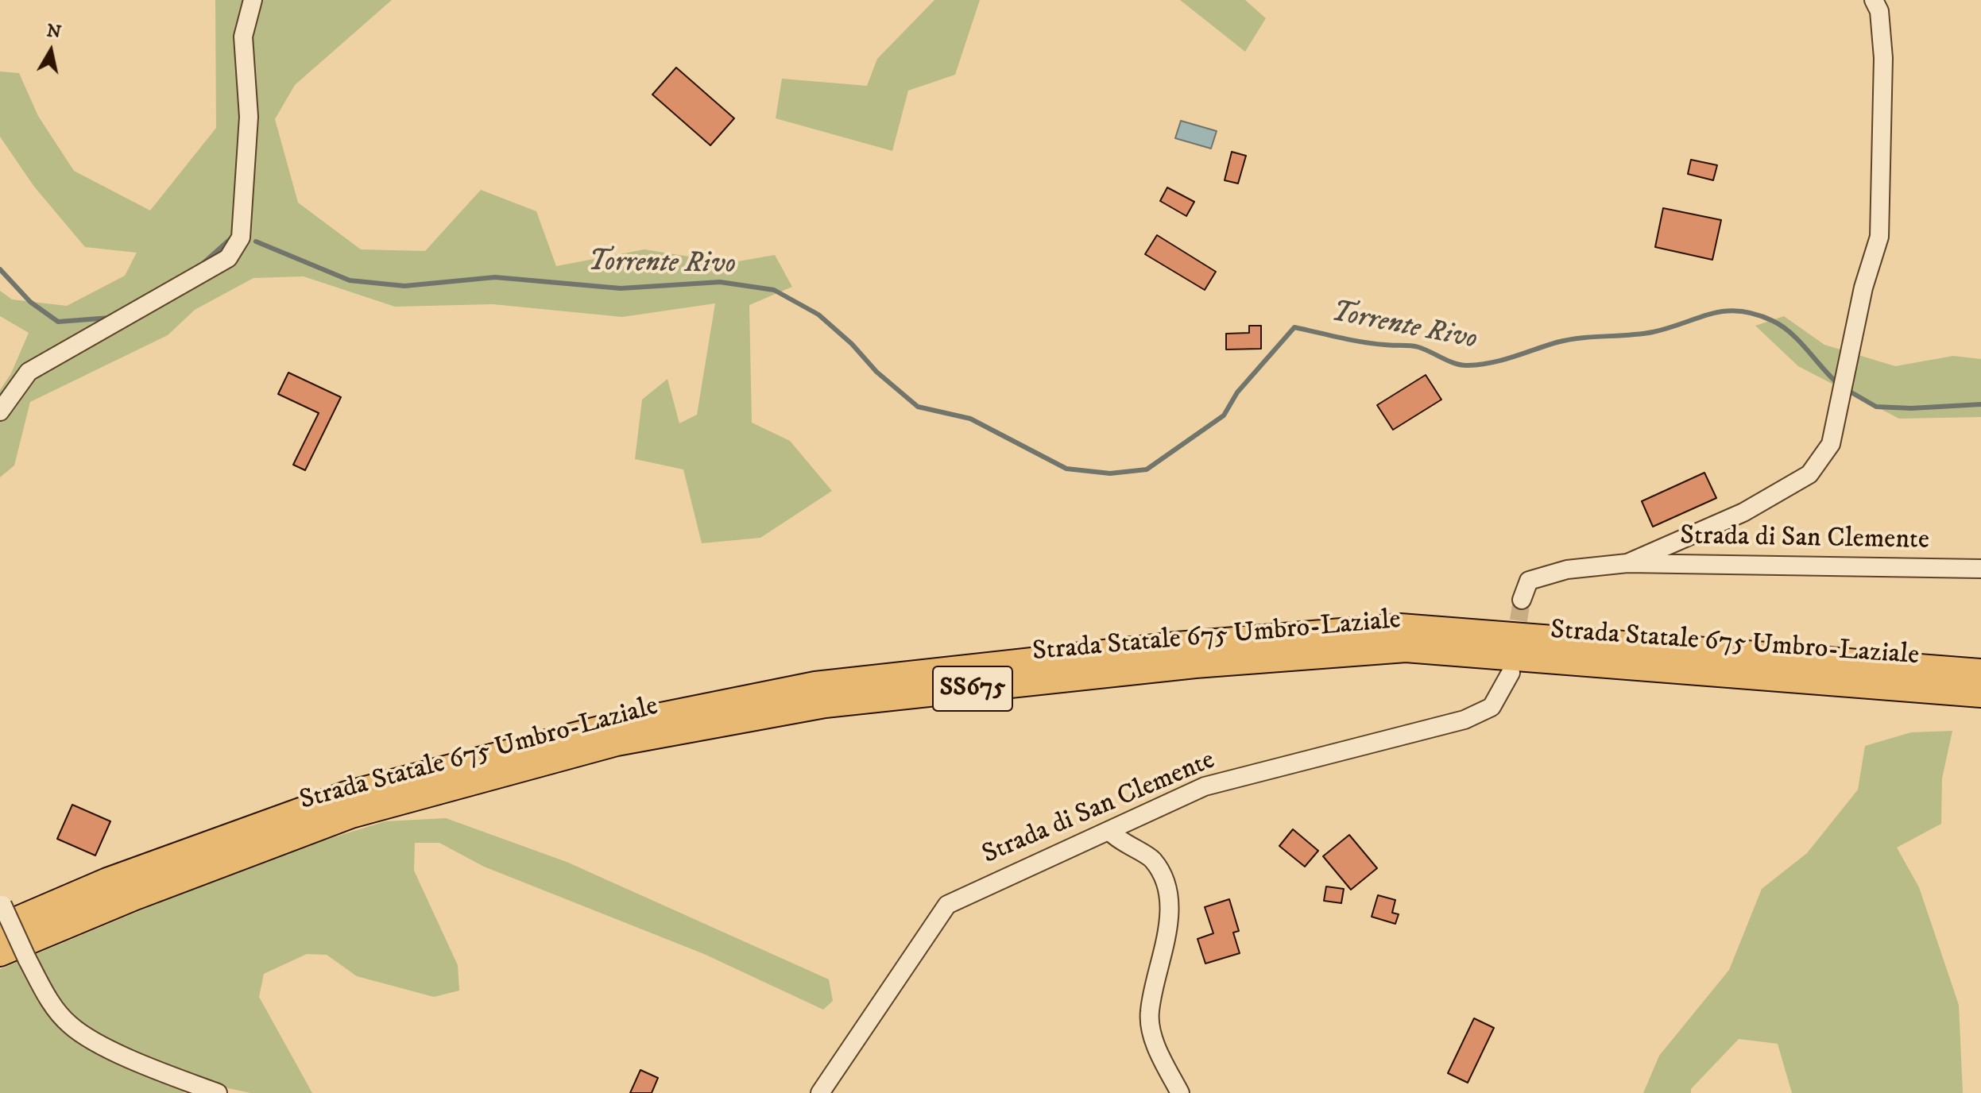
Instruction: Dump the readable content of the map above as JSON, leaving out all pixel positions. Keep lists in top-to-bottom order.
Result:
{
  "streets": {
    "highway": ["Strada Statale 675 Umbro-Laziale", "SS675"],
    "street": ["Strada di San Clemente"]
  },
  "water": ["Torrente Rivo"],
  "north": "top"
}
